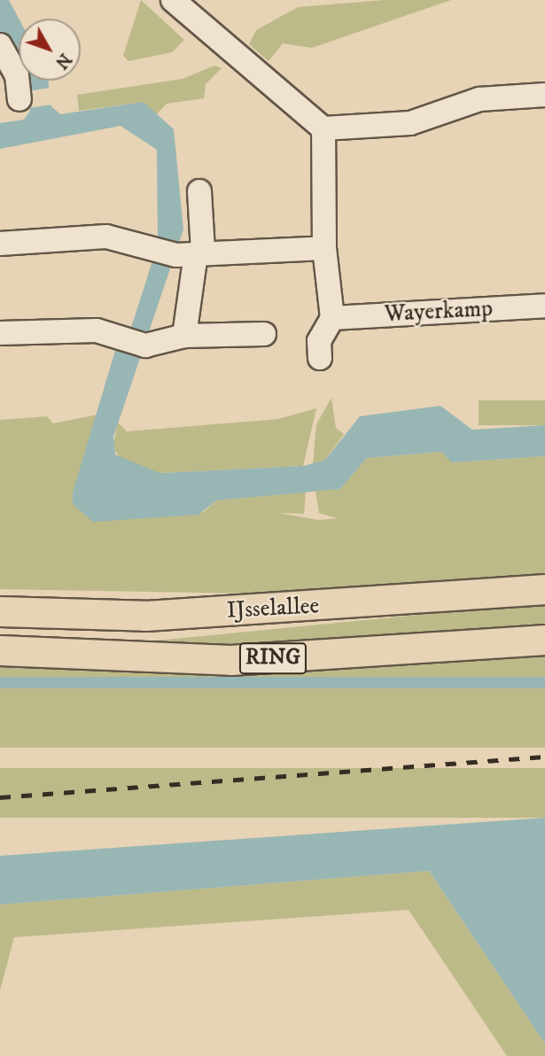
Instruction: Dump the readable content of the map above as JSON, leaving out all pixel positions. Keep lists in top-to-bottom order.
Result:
{
  "streets": {
    "main road": ["IJsselallee", "RING"],
    "street": ["Wayerkamp"]
  },
  "north": "bottom right"
}
